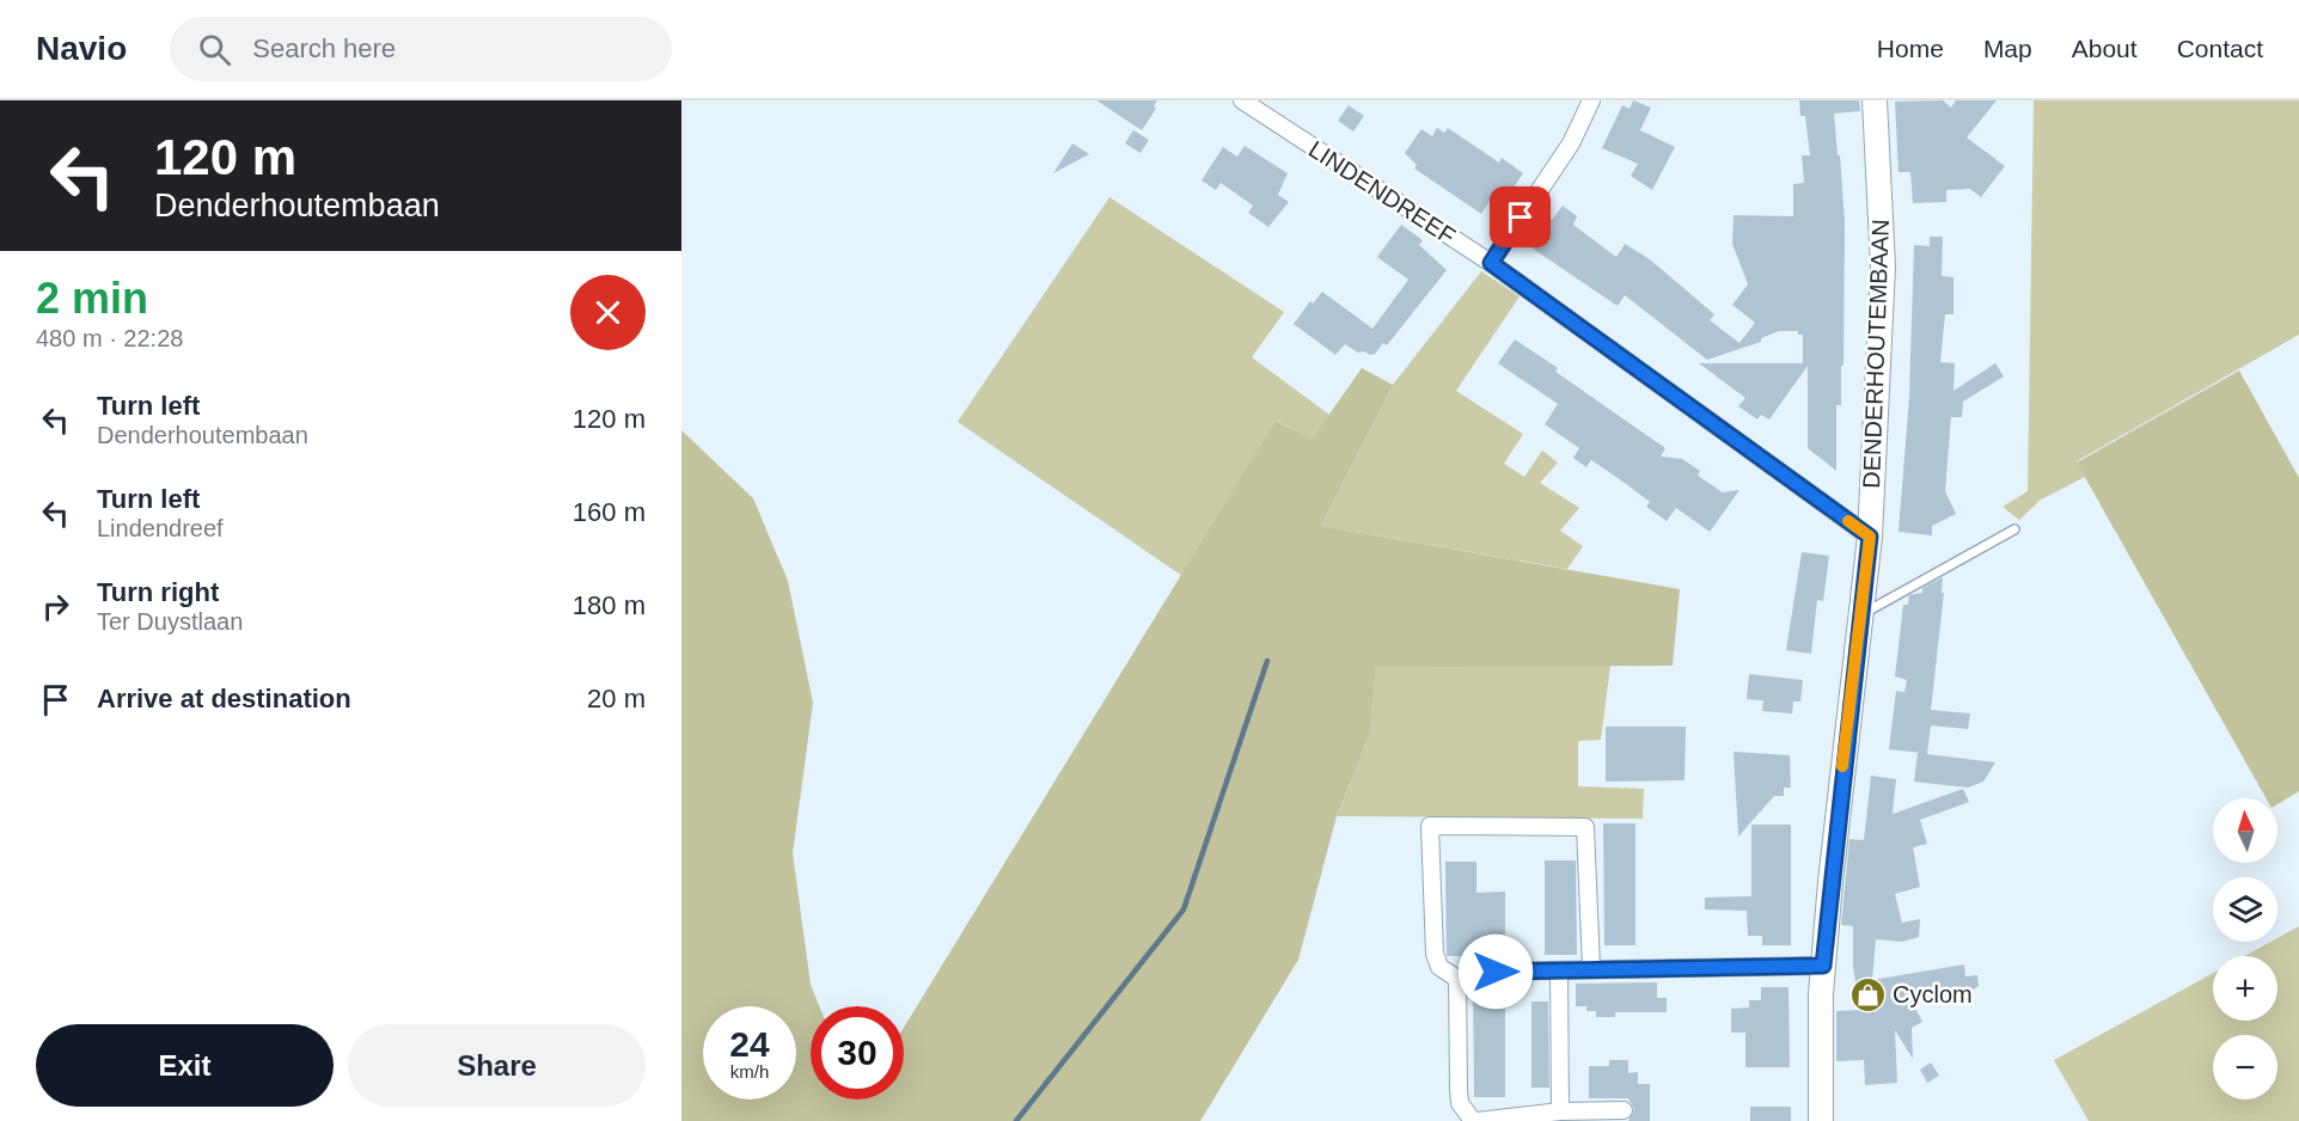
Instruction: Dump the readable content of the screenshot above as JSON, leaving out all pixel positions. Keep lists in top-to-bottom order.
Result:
{
  "streets": {
    "street": ["LINDENDREEF", "DENDERHOUTEMBAAN"]
  },
  "crossings": [
    ["LINDENDREEF", "DENDERHOUTEMBAAN"]
  ],
  "places": {
    "shop": ["Cyclom"]
  },
  "north": "top",
  "page": {
    "header": "Navio",
    "search": "Search here",
    "nav": [
      "Home",
      "Map",
      "About",
      "Contact"
    ],
    "turn": ["120 m", "Denderhoutembaan"],
    "heading": ["2 min", "480 m · 22:28"],
    "list": [
      {
        "name": "Turn left",
        "note": "Denderhoutembaan",
        "value": "120 m"
      },
      {
        "name": "Turn left",
        "note": "Lindendreef",
        "value": "160 m"
      },
      {
        "name": "Turn right",
        "note": "Ter Duystlaan",
        "value": "180 m"
      },
      {
        "name": "Arrive at destination",
        "value": "20 m"
      }
    ],
    "map_buttons": ["+", "−"],
    "speed": "24 km/h",
    "limit": "30",
    "buttons": ["Exit", "Share"]
  }
}
